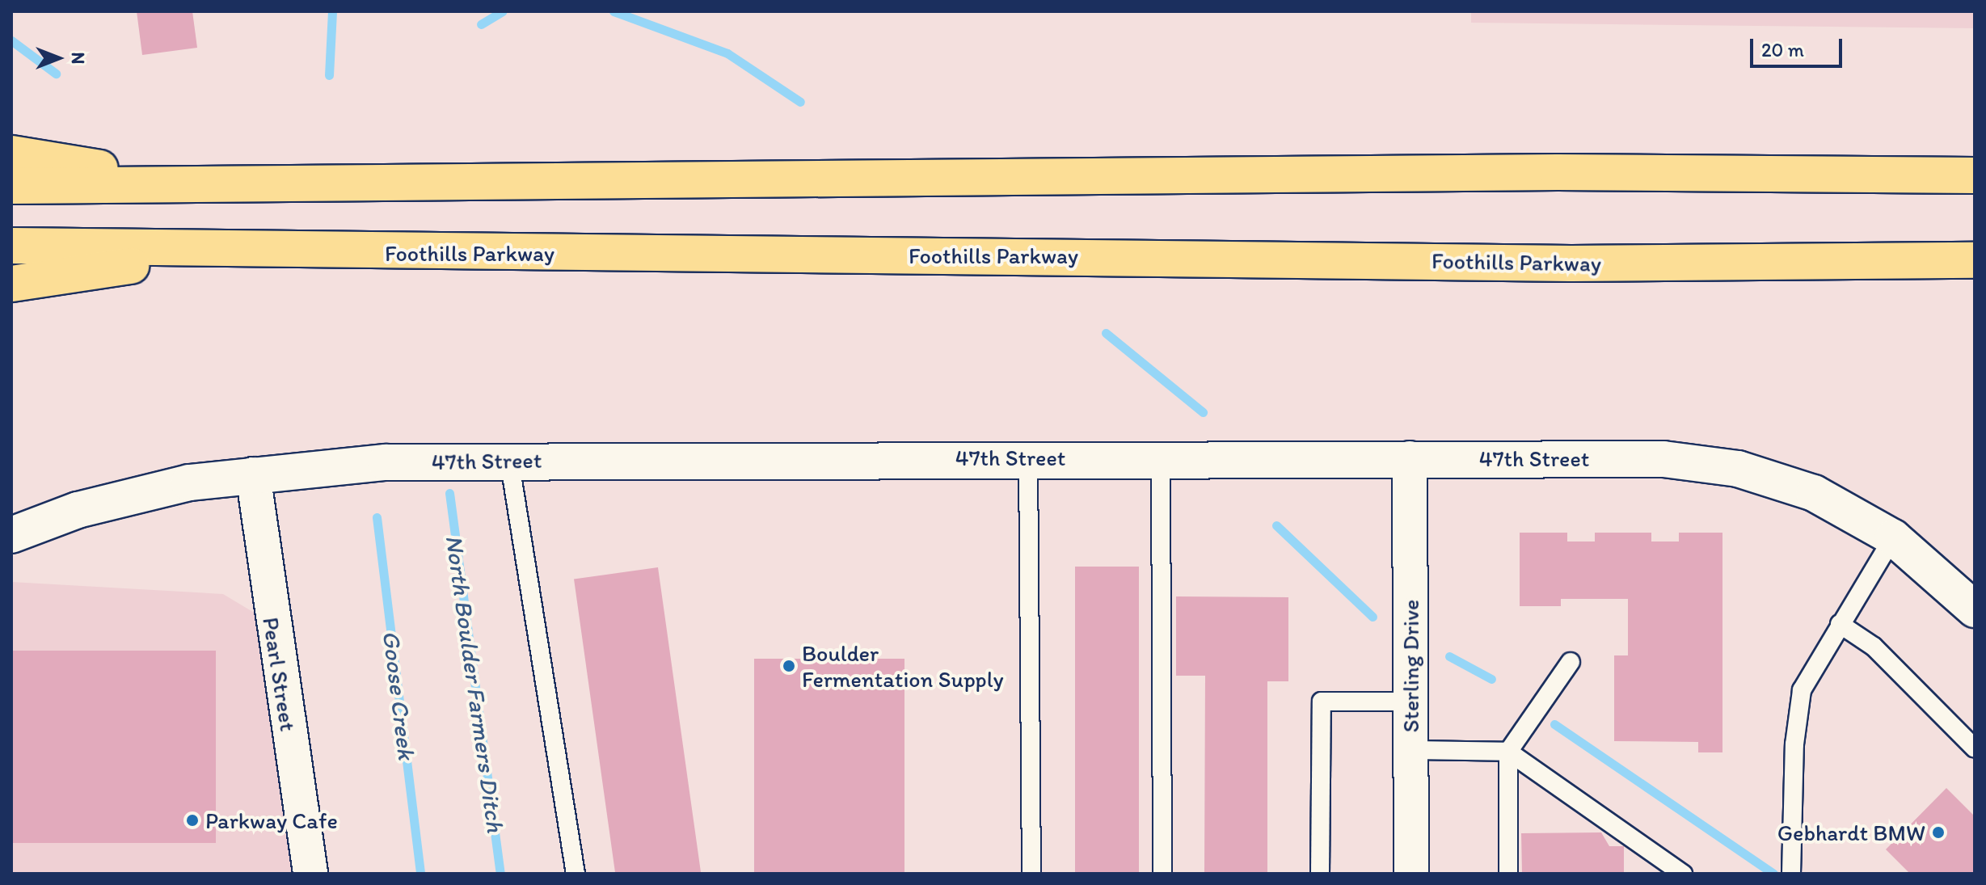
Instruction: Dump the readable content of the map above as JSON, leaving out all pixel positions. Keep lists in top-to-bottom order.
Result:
{
  "streets": {
    "highway": ["Foothills Parkway"],
    "street": ["47th Street", "Sterling Drive", "Pearl Street"]
  },
  "crossings": [
    ["47th Street", "Sterling Drive"],
    ["47th Street", "Pearl Street"]
  ],
  "water": ["North Boulder Farmers Ditch", "Goose Creek"],
  "places": ["Boulder Fermentation Supply", "Parkway Cafe", "Gebhardt BMW"],
  "scale_bar": "20 m",
  "north": "right"
}
